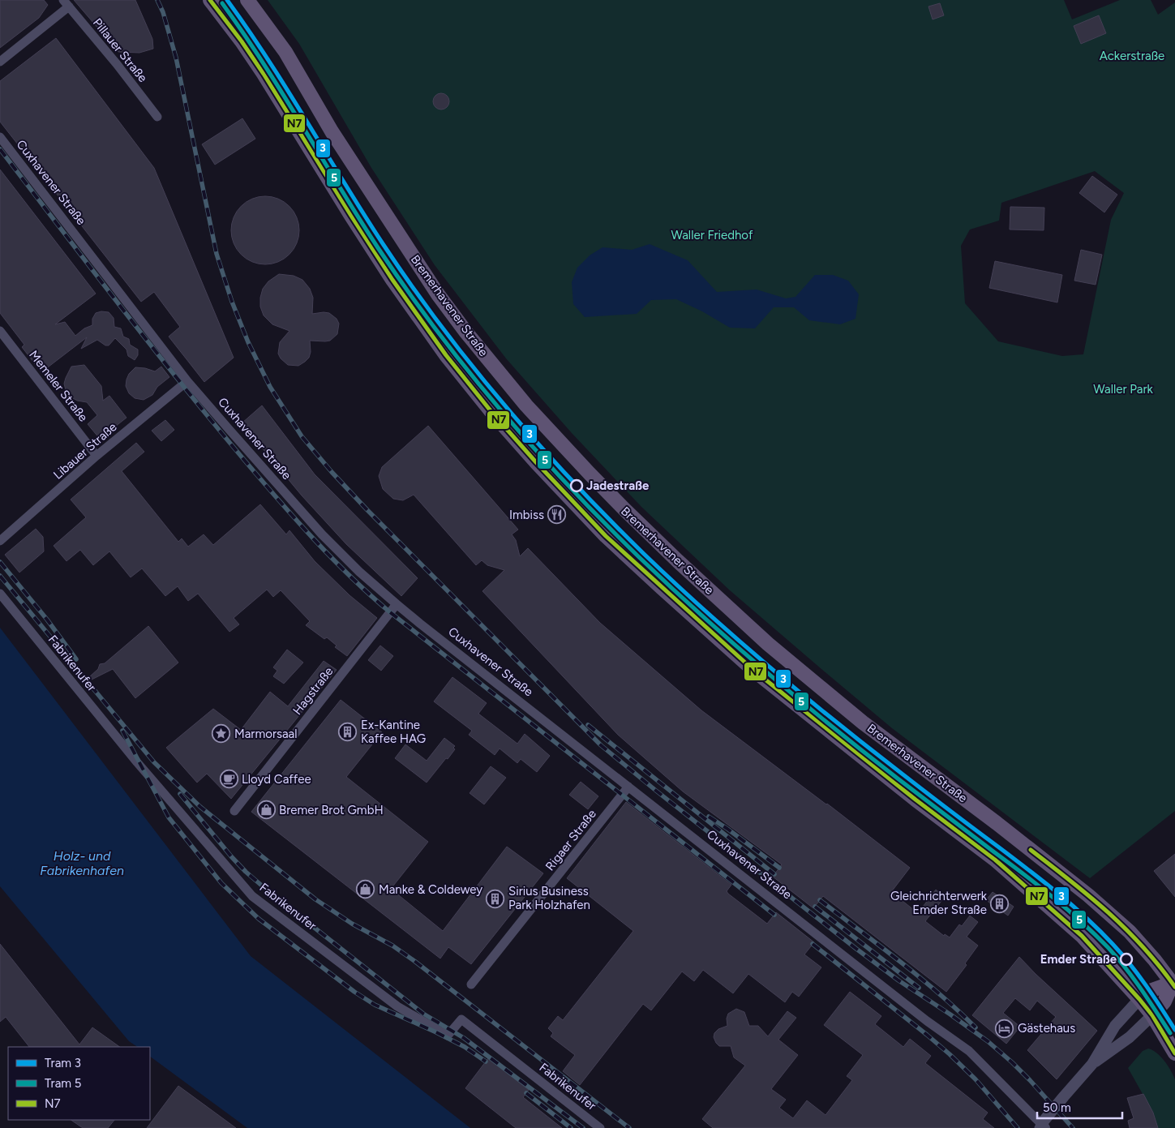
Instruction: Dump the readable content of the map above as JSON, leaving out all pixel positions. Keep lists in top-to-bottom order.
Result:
{
  "streets": {
    "main road": ["Bremerhavener Straße"],
    "street": [
      "Pillauer Straße",
      "Cuxhavener Straße",
      "Memeler Straße",
      "Libauer Straße",
      "Fabrikenufer",
      "Hagstraße",
      "Rigaer Straße"
    ]
  },
  "crossings": [
    ["Cuxhavener Straße", "Libauer Straße"],
    ["Cuxhavener Straße", "Hagstraße"],
    ["Cuxhavener Straße", "Rigaer Straße"],
    ["Memeler Straße", "Libauer Straße"]
  ],
  "water": ["Holz- und Fabrikenhafen"],
  "parks": ["Ackerstraße", "Waller Friedhof", "Waller Park"],
  "places": {
    "other": ["Jadestraße", "Emder Straße"],
    "restaurant": ["Imbiss"],
    "building": ["Ex-Kantine Kaffee HAG", "Sirius Business Park Holzhafen", "Gleichrichterwerk Emder Straße"],
    "place": ["Marmorsaal"],
    "cafe": ["Lloyd Caffee"],
    "shop": ["Bremer Brot GmbH", "Manke & Coldewey"],
    "hotel": ["Gästehaus"]
  },
  "lines": ["tram line 3", "transit line N7", "tram line 5"],
  "legend": ["Tram 3", "Tram 5", "N7"],
  "scale_bar": "50 m"
}
